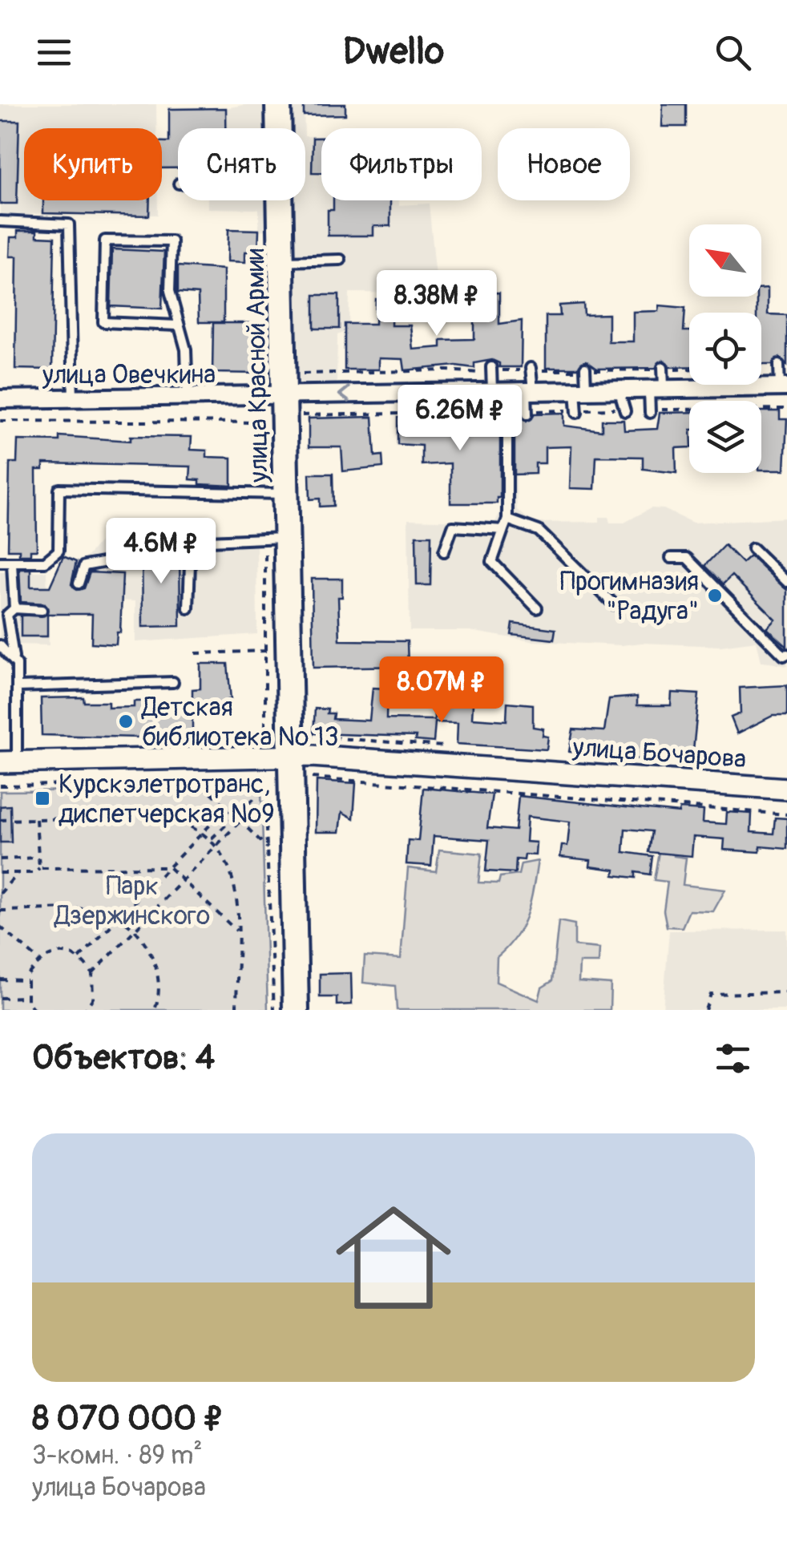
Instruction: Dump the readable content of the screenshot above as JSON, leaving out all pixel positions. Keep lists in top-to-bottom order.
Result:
{
  "streets": {
    "main road": ["улица Красной Армии"],
    "street": ["улица Овечкина", "улица Бочарова"]
  },
  "crossings": [
    ["улица Красной Армии", "улица Овечкина"],
    ["улица Красной Армии", "улица Бочарова"]
  ],
  "parks": ["Парк Дзержинского"],
  "places": {
    "other": ["Прогимназия \"Радуга\"", "Детская библиотека № 13"],
    "transit": ["Курскэлетротранс, диспетчерская №9"]
  },
  "north": "top left",
  "page": {
    "header": "Dwello",
    "chip": [
      "Купить",
      "Снять",
      "Фильтры",
      "Новое"
    ],
    "price": [
      "8.38M ₽",
      "6.26M ₽",
      "4.6M ₽",
      "8.07M ₽"
    ],
    "heading": "Объектов: 4",
    "list": [
      {
        "name": "8 070 000 ₽",
        "note": "3-комн. · 89 m² · улица Бочарова"
      }
    ]
  }
}
